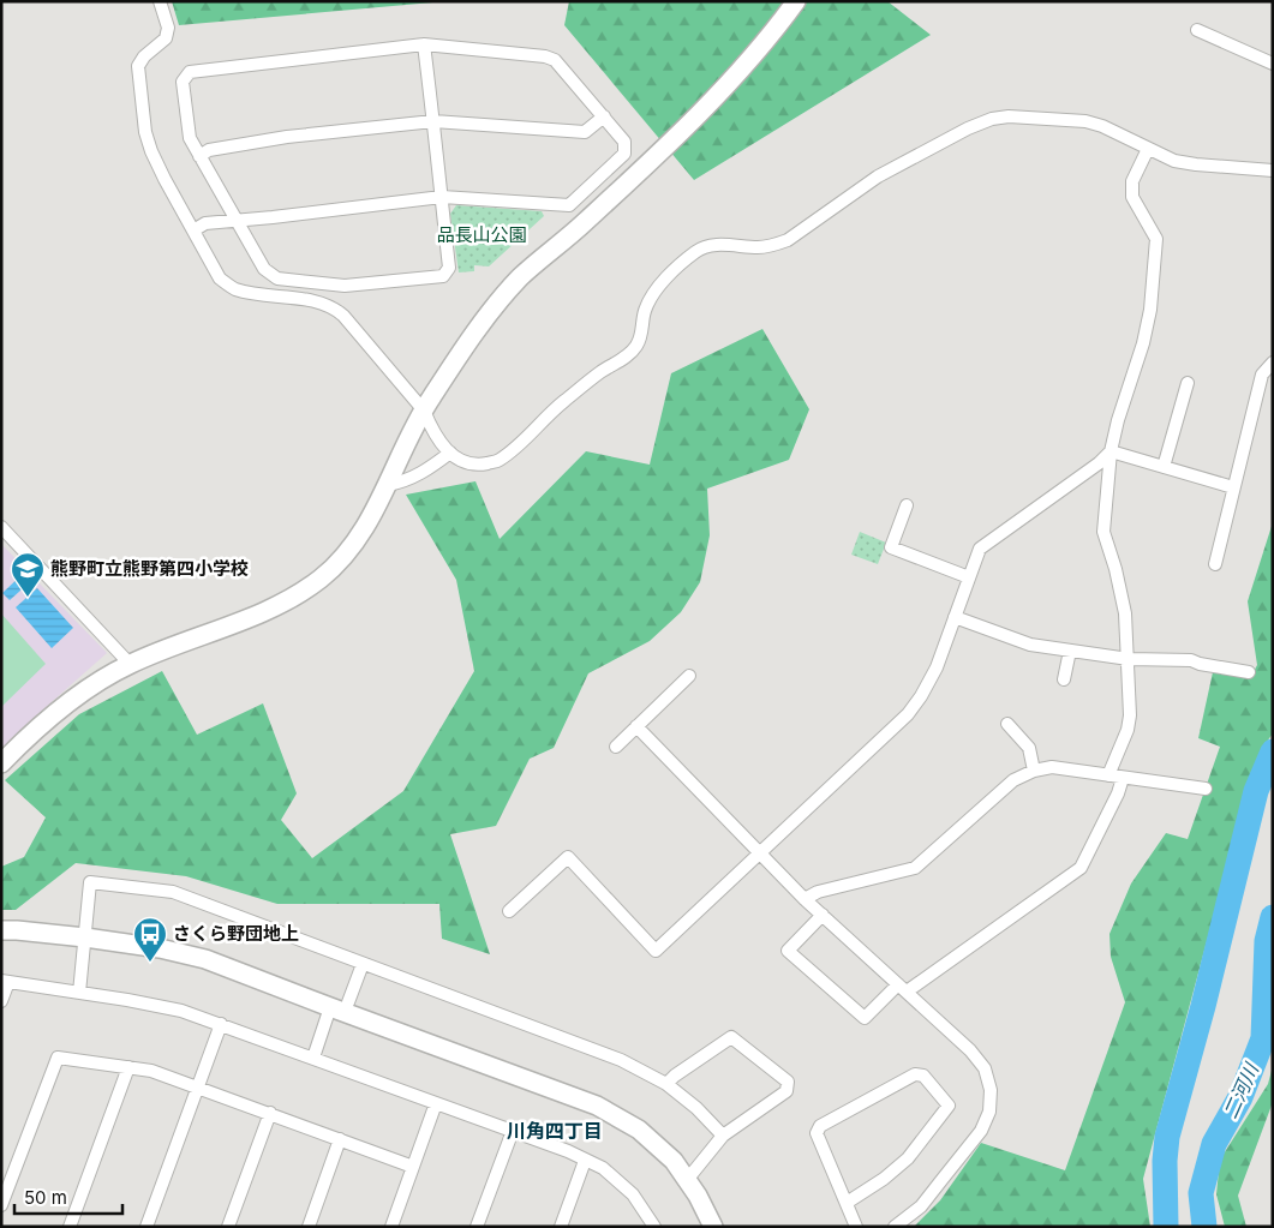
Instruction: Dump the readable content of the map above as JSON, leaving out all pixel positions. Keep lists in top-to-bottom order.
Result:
{
  "districts": ["川角四丁目"],
  "water": ["二河川"],
  "parks": ["品長山公園"],
  "places": {
    "school or university": ["熊野町立熊野第四小学校"],
    "bus stop": ["さくら野団地上"]
  },
  "scale_bar": "50 m"
}
